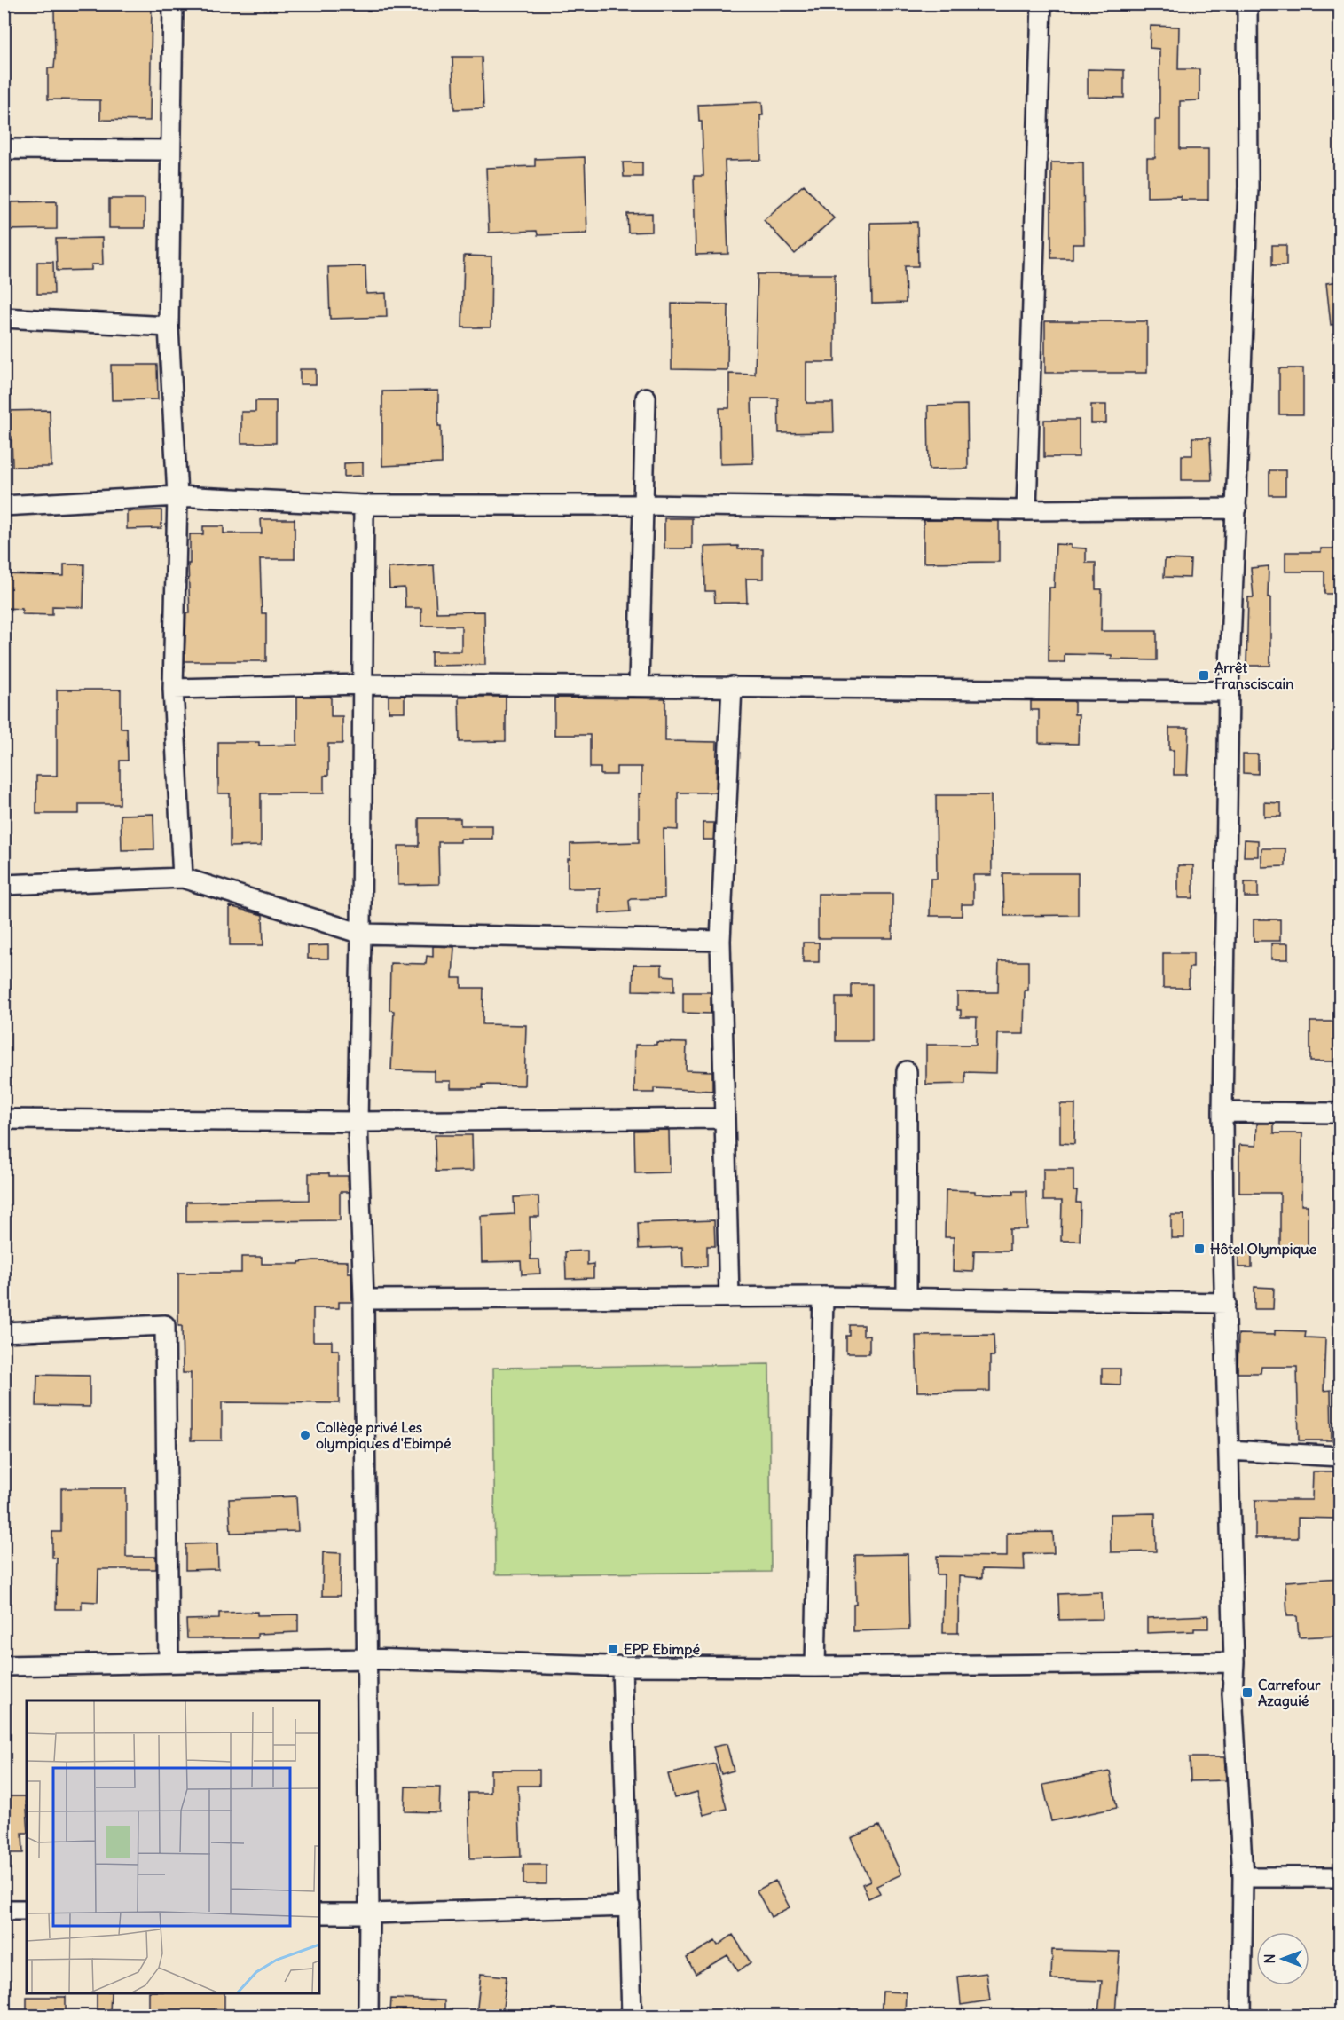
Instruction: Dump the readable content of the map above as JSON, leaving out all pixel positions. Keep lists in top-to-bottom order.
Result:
{
  "places": {
    "transit": [
      "Arrêt Fransciscain",
      "Hôtel Olympique",
      "EPP Ebimpé",
      "Carrefour Azaguié"
    ],
    "other": ["Collège privé Les olympiques d'Ebimpé"]
  },
  "north": "left"
}
